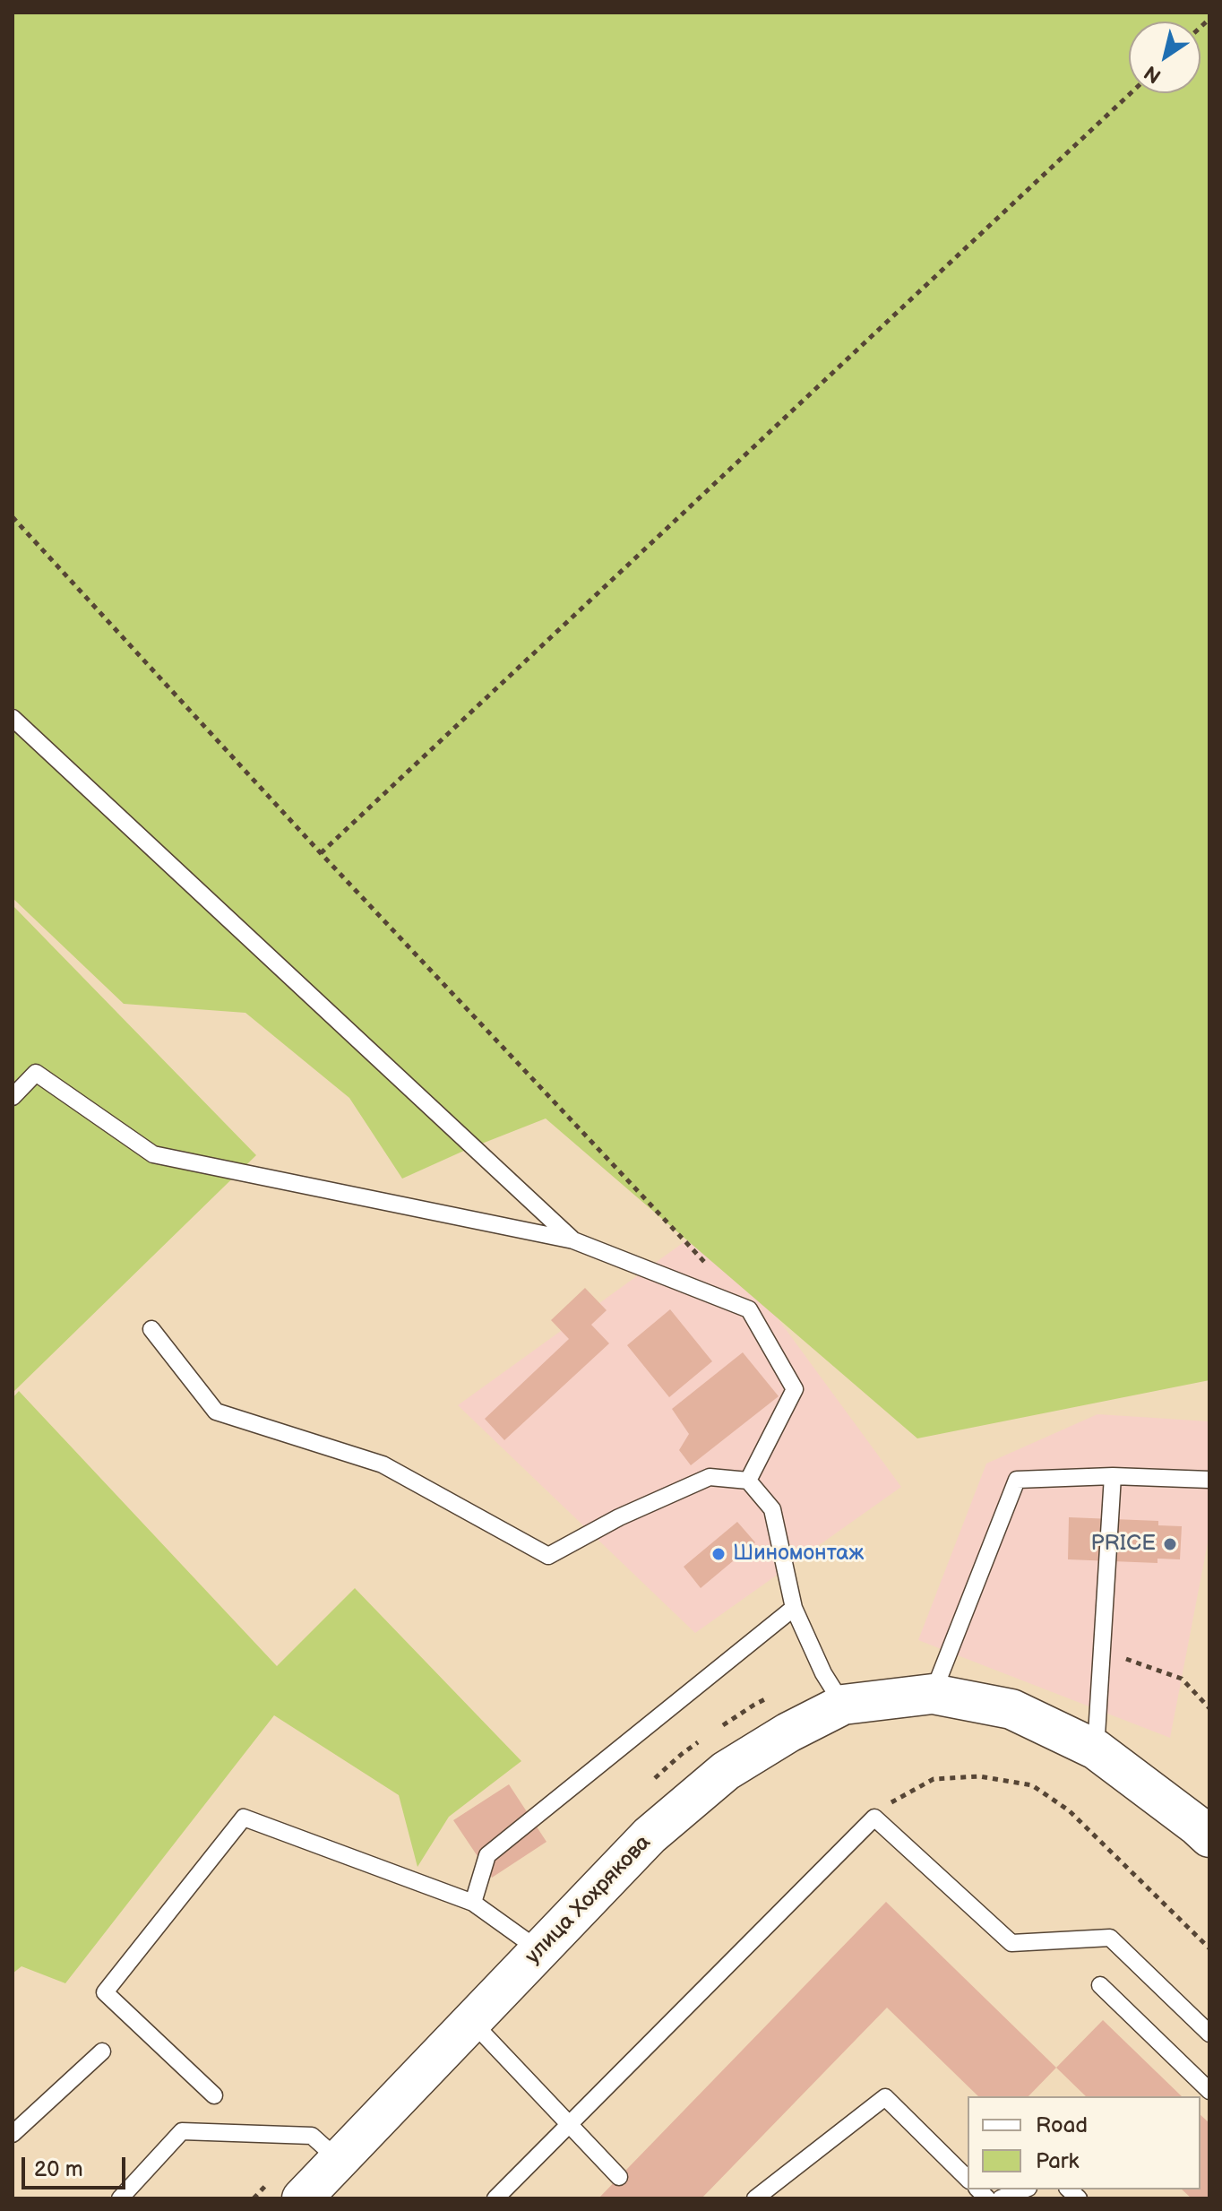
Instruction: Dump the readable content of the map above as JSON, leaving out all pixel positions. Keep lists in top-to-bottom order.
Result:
{
  "streets": {
    "main road": ["улица Хохрякова"]
  },
  "places": ["PRICE", "Шиномонтаж"],
  "legend": ["Road", "Park"],
  "scale_bar": "20 m",
  "north": "bottom left"
}
